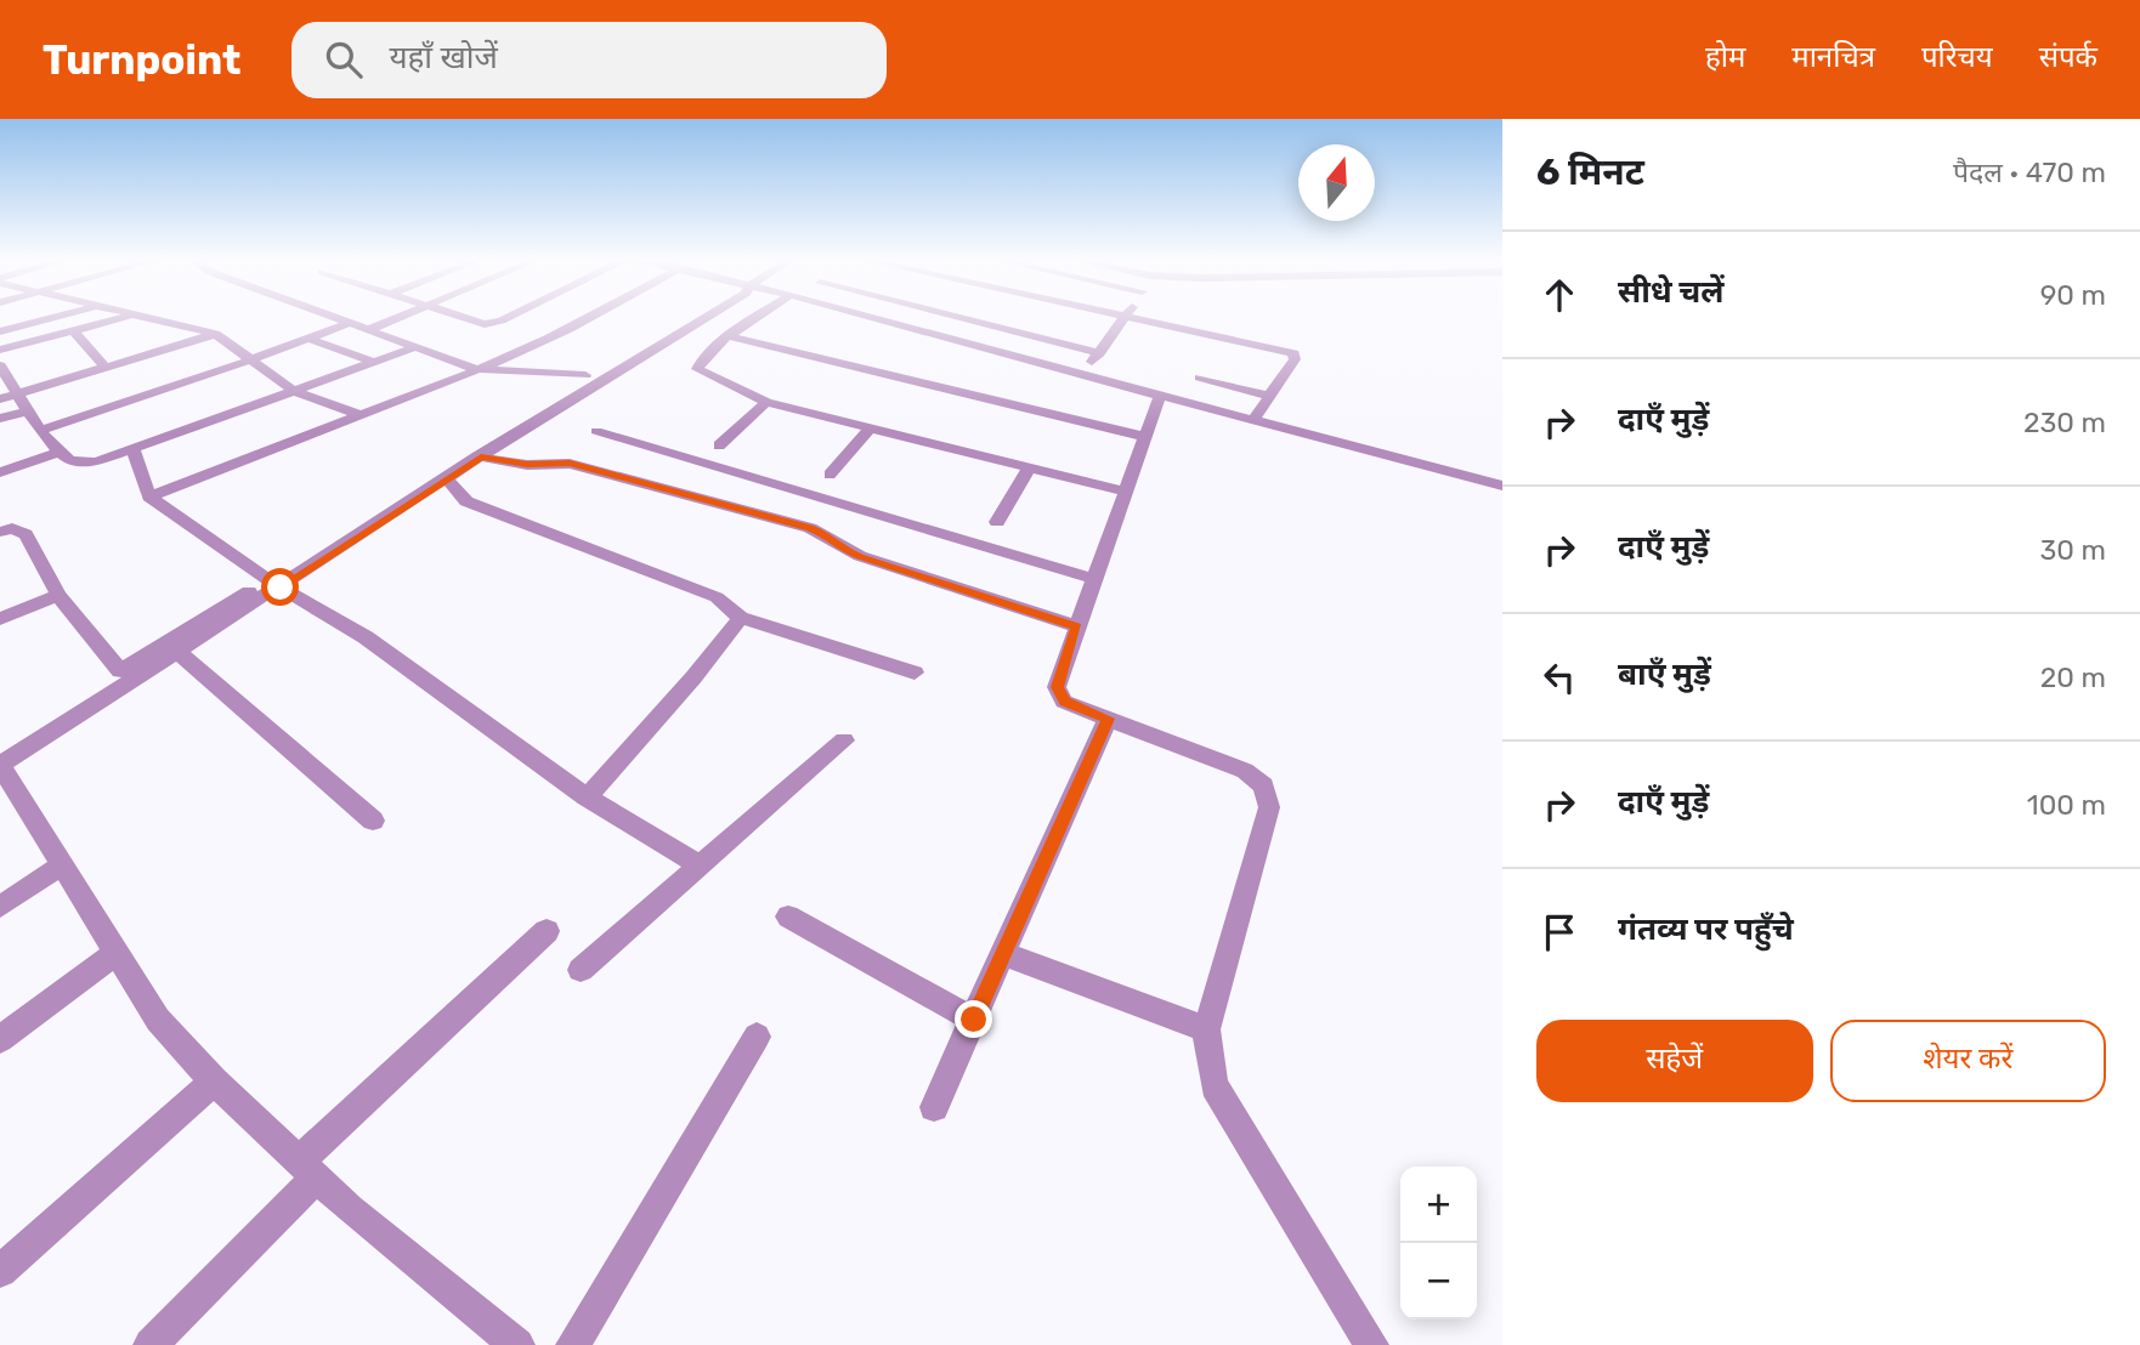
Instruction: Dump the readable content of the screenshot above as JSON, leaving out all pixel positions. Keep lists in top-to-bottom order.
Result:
{
  "north": "top",
  "page": {
    "header": "Turnpoint",
    "search": "यहाँ खोजें",
    "nav": [
      "होम",
      "मानचित्र",
      "परिचय",
      "संपर्क"
    ],
    "heading": ["6 मिनट", "पैदल · 470 m"],
    "list": [
      ["सीधे चलें", "90 m"],
      ["दाएँ मुड़ें", "230 m"],
      ["दाएँ मुड़ें", "30 m"],
      ["बाएँ मुड़ें", "20 m"],
      ["दाएँ मुड़ें", "100 m"],
      "गंतव्य पर पहुँचे"
    ],
    "buttons": ["सहेजें", "शेयर करें"],
    "map_buttons": ["+", "−"]
  }
}
